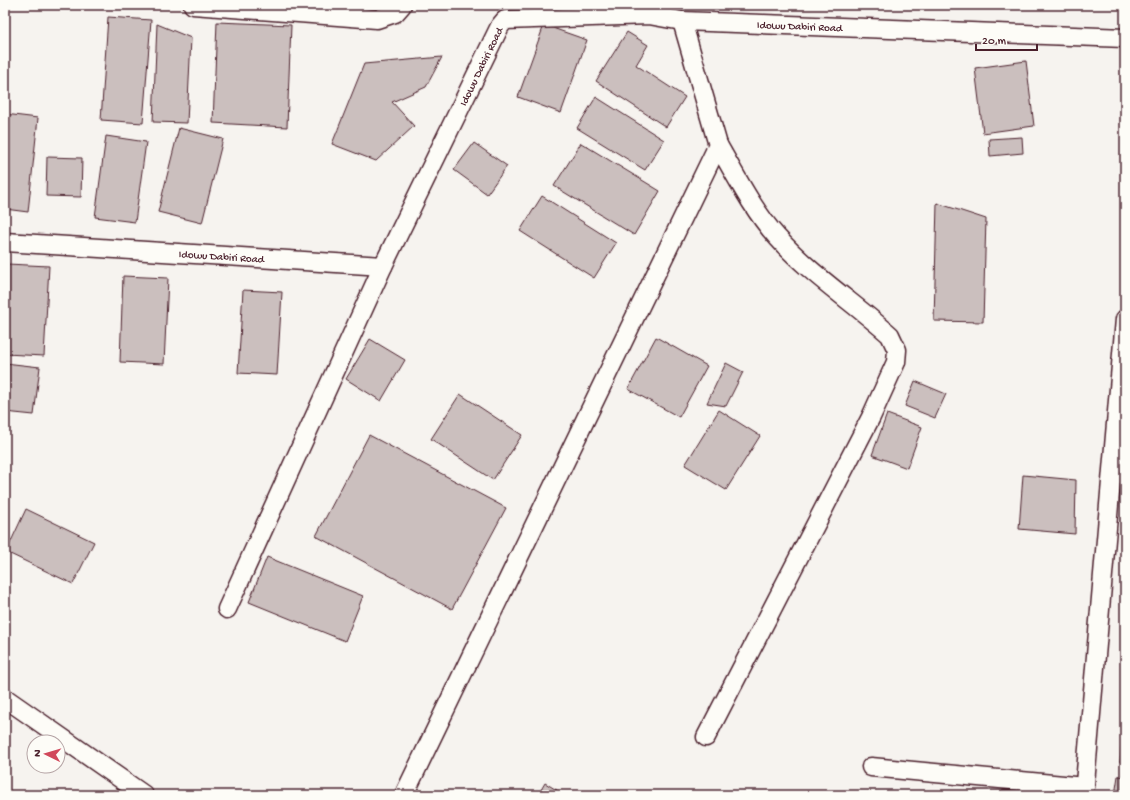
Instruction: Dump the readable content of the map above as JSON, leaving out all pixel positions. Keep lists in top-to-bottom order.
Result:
{
  "streets": {
    "street": ["Idowu Dabiri Road"]
  },
  "scale_bar": "20 m",
  "north": "left"
}
